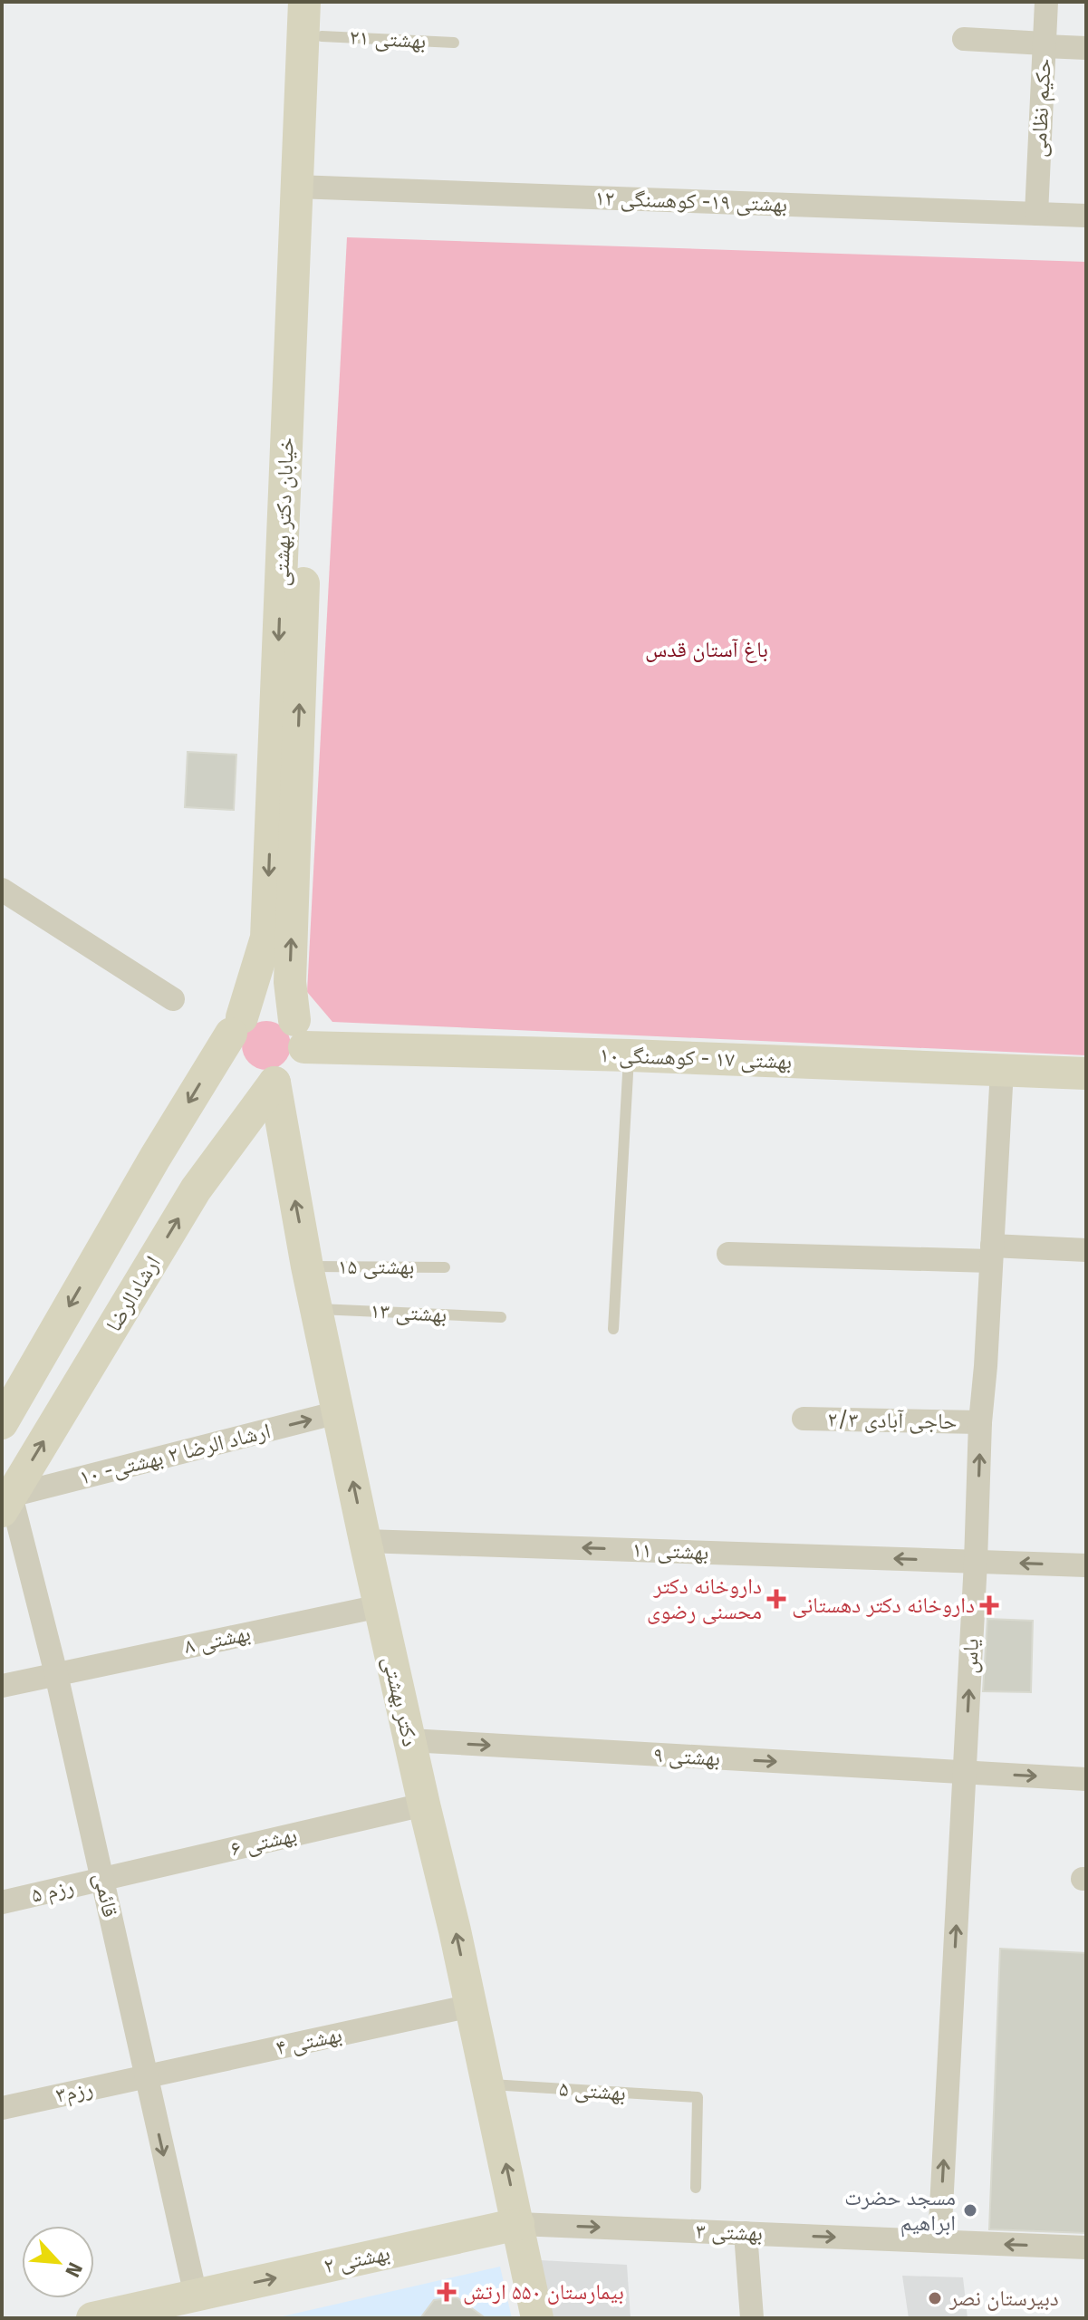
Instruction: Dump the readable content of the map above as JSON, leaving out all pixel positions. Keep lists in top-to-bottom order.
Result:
{
  "streets": {
    "street": [
      "حکیم نظامی",
      "بهشتی ۱۹- کوهسنگی ۱۲",
      "خیابان دکتر بهشتی",
      "بهشتی ۱۷ - کوهسنگی۱۰",
      "ارشادالرضا",
      "حاجی آبادی ۲/۳",
      "ارشاد الرضا ۲ بهشتی- ۱۰",
      "بهشتی ۱۱",
      "بهشتی ۸",
      "یاس",
      "دکتر بهشتی",
      "بهشتی ۹",
      "بهشتی ۶",
      "رزم ۵",
      "قائمی",
      "بهشتی ۴",
      "رزم۳",
      "بهشتی ۳",
      "بهشتی ۲"
    ],
    "lane": [
      "بهشتی ۲۱",
      "بهشتی ۱۵",
      "بهشتی ۱۳",
      "بهشتی ۵"
    ]
  },
  "crossings": [
    ["بهشتی ۲۱", "خیابان دکتر بهشتی"],
    ["حکیم نظامی", "بهشتی ۱۹- کوهسنگی ۱۲"],
    ["بهشتی ۱۹- کوهسنگی ۱۲", "خیابان دکتر بهشتی"],
    ["خیابان دکتر بهشتی", "بهشتی ۱۷ - کوهسنگی۱۰"],
    ["خیابان دکتر بهشتی", "ارشادالرضا"],
    ["خیابان دکتر بهشتی", "دکتر بهشتی"],
    ["بهشتی ۱۷ - کوهسنگی۱۰", "ارشادالرضا"],
    ["بهشتی ۱۷ - کوهسنگی۱۰", "یاس"],
    ["بهشتی ۱۷ - کوهسنگی۱۰", "دکتر بهشتی"],
    ["بهشتی ۱۵", "دکتر بهشتی"],
    ["ارشادالرضا", "ارشاد الرضا ۲ بهشتی- ۱۰"],
    ["ارشادالرضا", "دکتر بهشتی"],
    ["ارشادالرضا", "قائمی"],
    ["بهشتی ۱۳", "دکتر بهشتی"],
    ["حاجی آبادی ۲/۳", "یاس"],
    ["ارشاد الرضا ۲ بهشتی- ۱۰", "دکتر بهشتی"],
    ["ارشاد الرضا ۲ بهشتی- ۱۰", "قائمی"],
    ["بهشتی ۱۱", "یاس"],
    ["بهشتی ۱۱", "دکتر بهشتی"],
    ["بهشتی ۸", "دکتر بهشتی"],
    ["بهشتی ۸", "قائمی"],
    ["یاس", "بهشتی ۹"],
    ["یاس", "بهشتی ۳"],
    ["دکتر بهشتی", "بهشتی ۹"],
    ["دکتر بهشتی", "بهشتی ۶"],
    ["دکتر بهشتی", "بهشتی ۴"],
    ["دکتر بهشتی", "بهشتی ۵"],
    ["دکتر بهشتی", "بهشتی ۳"],
    ["دکتر بهشتی", "بهشتی ۲"],
    ["بهشتی ۶", "رزم ۵"],
    ["بهشتی ۶", "قائمی"],
    ["رزم ۵", "قائمی"],
    ["قائمی", "بهشتی ۴"],
    ["قائمی", "رزم۳"],
    ["قائمی", "بهشتی ۲"],
    ["بهشتی ۴", "رزم۳"],
    ["بهشتی ۳", "بهشتی ۲"]
  ],
  "one_way": [
    "ارشاد الرضا ۲ بهشتی- ۱۰",
    "بهشتی ۱۱",
    "یاس",
    "دکتر بهشتی",
    "بهشتی ۹",
    "بهشتی ۲"
  ],
  "parks": ["باغ آستان قدس"],
  "places": {
    "health": ["داروخانه دکتر محسنی رضوی", "داروخانه دکتر دهستانی", "بیمارستان ۵۵۰ ارتش"],
    "other": ["مسجد حضرت ابراهیم", "دبیرستان نصر"]
  },
  "north": "bottom right"
}
